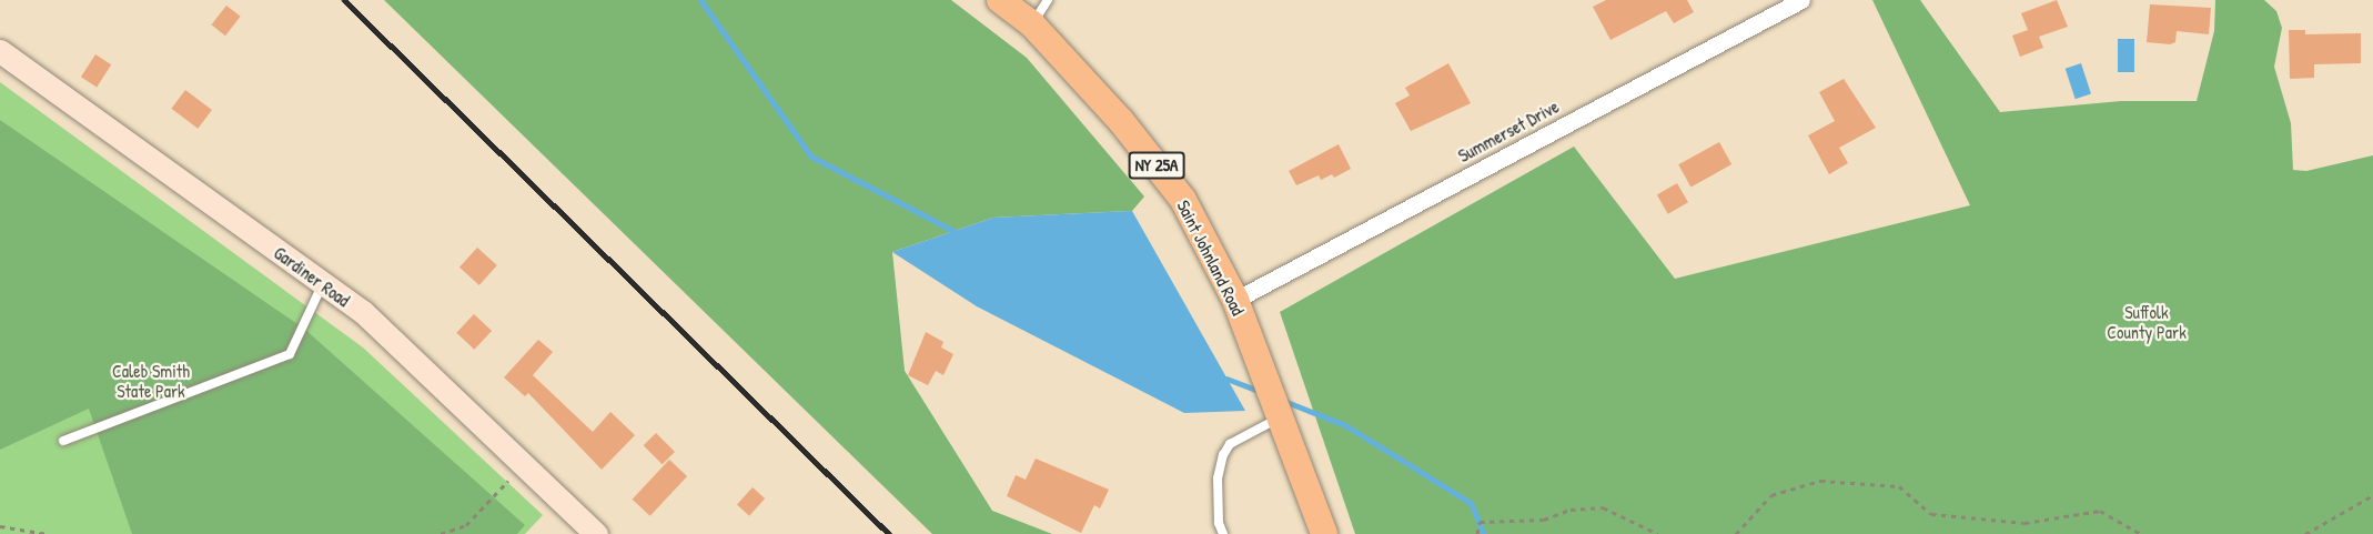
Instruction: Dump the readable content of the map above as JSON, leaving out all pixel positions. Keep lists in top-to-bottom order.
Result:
{
  "streets": {
    "main road": ["NY 25A", "Saint Johnland Road", "Gardiner Road"],
    "street": ["Summerset Drive"]
  },
  "crossings": [
    ["Summerset Drive", "Saint Johnland Road"]
  ],
  "parks": ["Suffolk County Park", "Caleb Smith State Park"]
}
